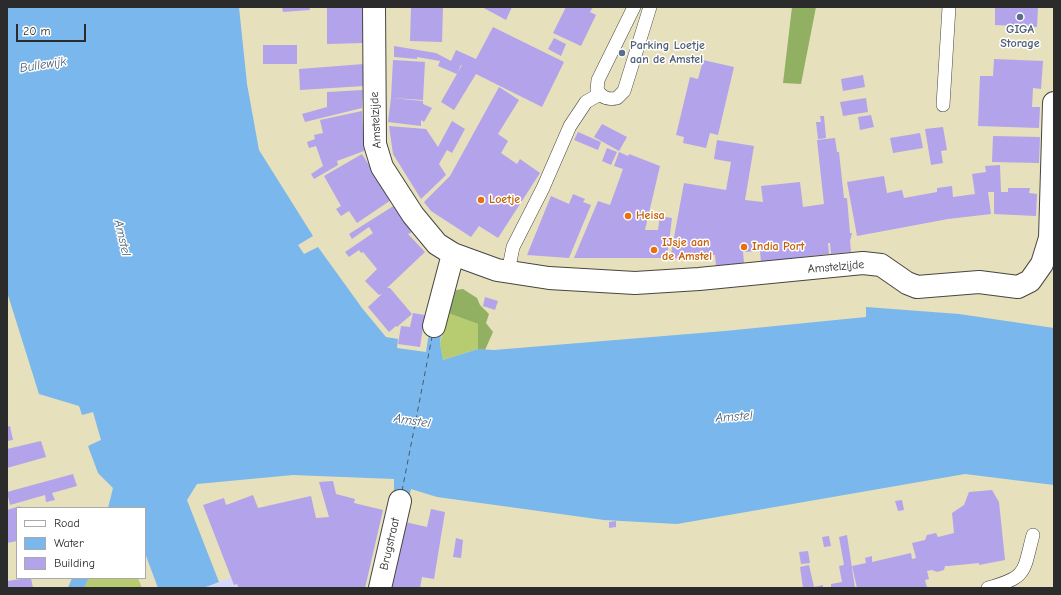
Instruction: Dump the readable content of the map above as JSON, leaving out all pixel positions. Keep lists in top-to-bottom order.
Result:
{
  "streets": {
    "street": ["Amstelzijde", "Brugstraat"]
  },
  "water": ["Bullewijk", "Amstel"],
  "places": [
    "GIGA Storage",
    "Parking Loetje aan de Amstel",
    "Loetje",
    "Heisa",
    "India Port",
    "IJsje aan de Amstel"
  ],
  "legend": ["Road", "Water", "Building"],
  "scale_bar": "20 m"
}
